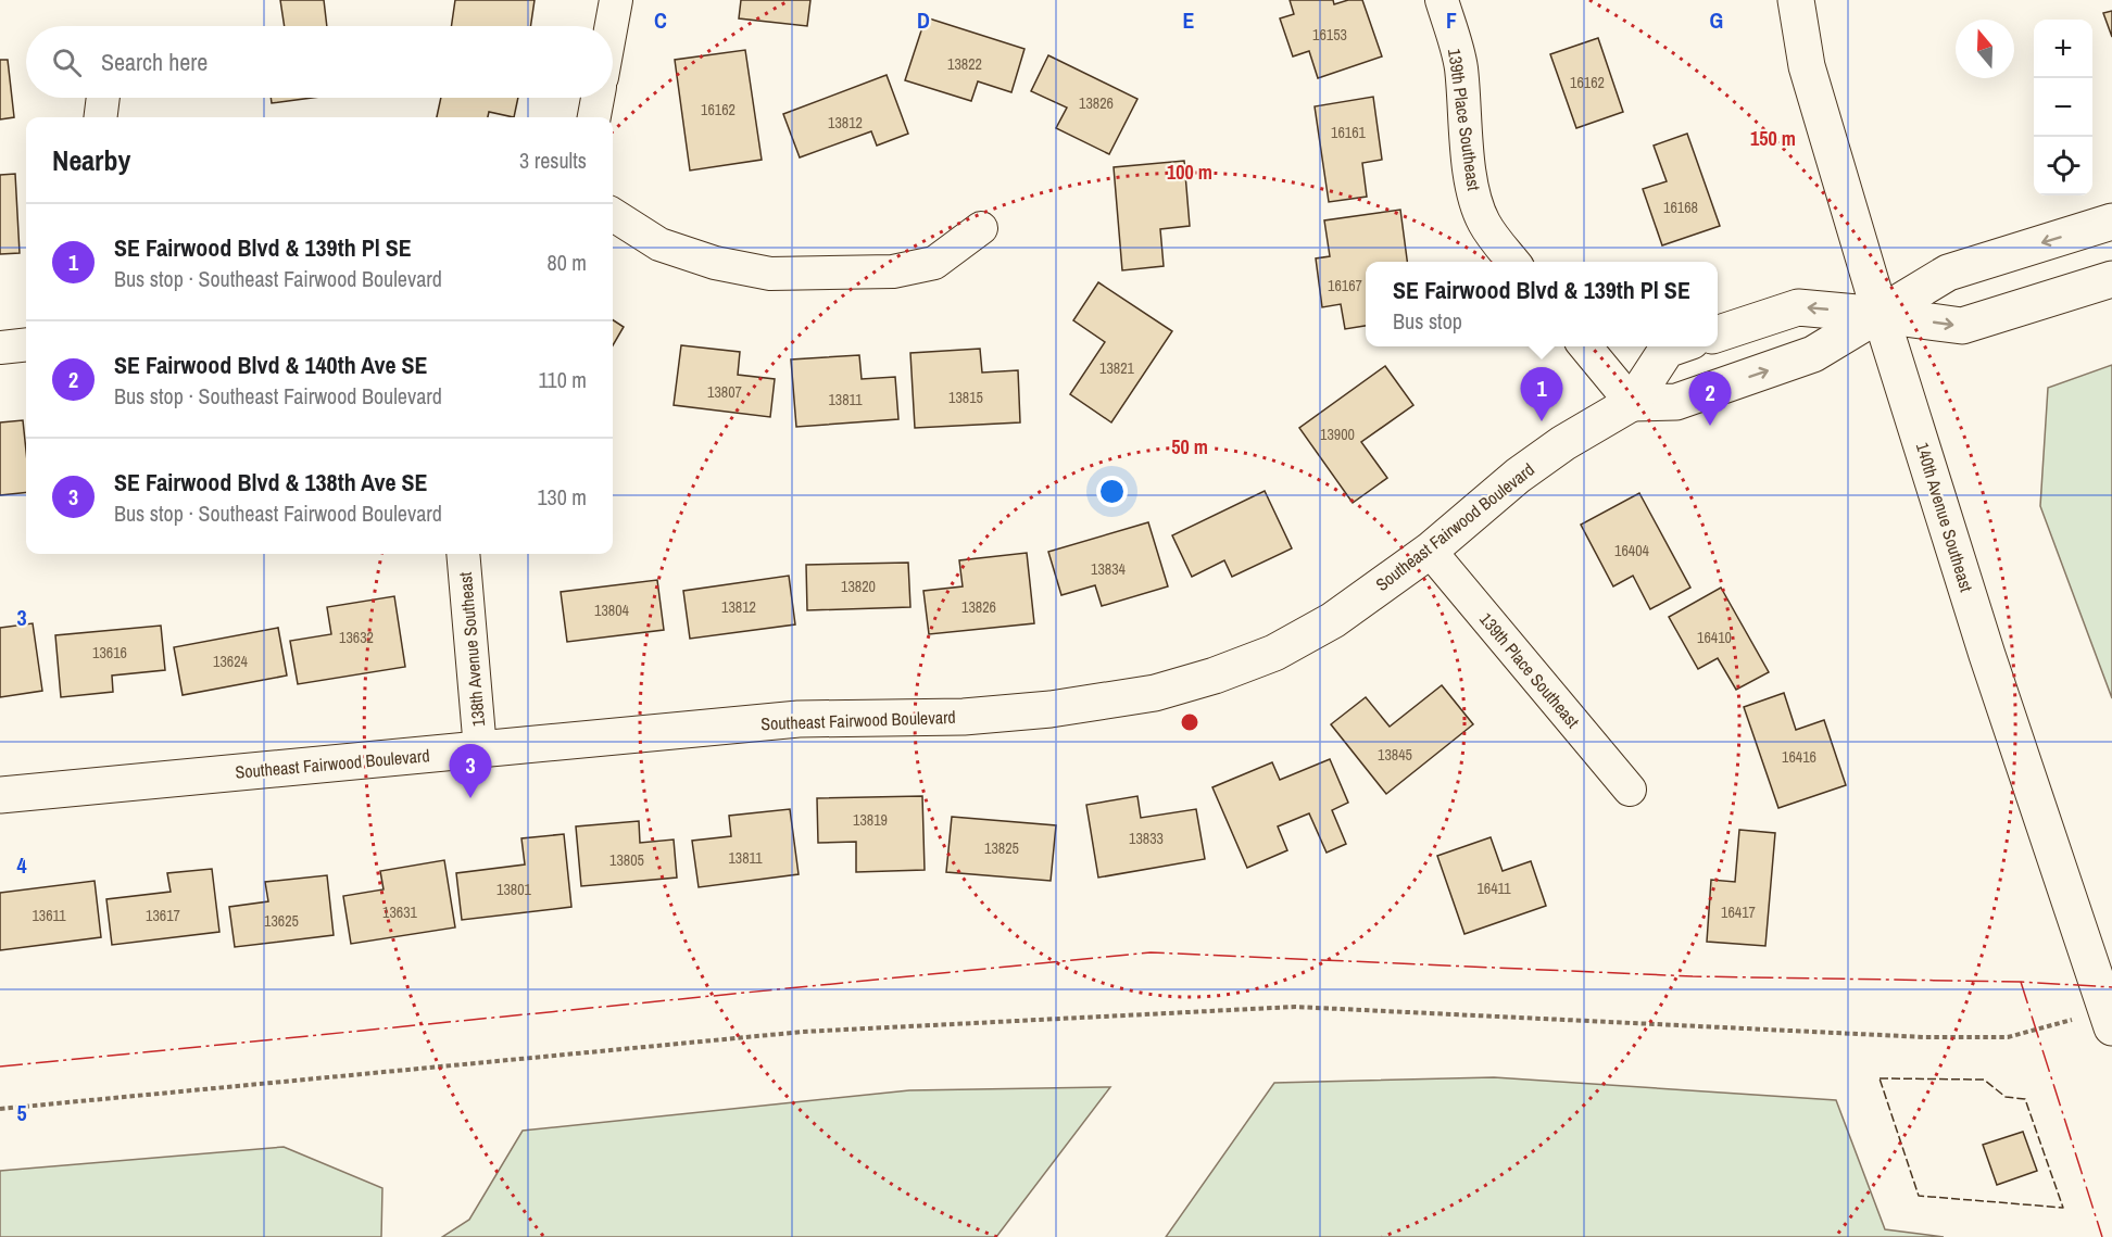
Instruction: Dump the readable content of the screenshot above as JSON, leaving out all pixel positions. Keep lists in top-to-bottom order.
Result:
{
  "streets": {
    "street": [
      "139th Place Southeast",
      "140th Avenue Southeast",
      "Southeast Fairwood Boulevard",
      "138th Avenue Southeast"
    ]
  },
  "crossings": [
    ["139th Place Southeast", "Southeast Fairwood Boulevard"],
    ["Southeast Fairwood Boulevard", "138th Avenue Southeast"]
  ],
  "house_numbers": [
    "16153",
    "13822",
    "16162",
    "13826",
    "16162",
    "13812",
    "16161",
    "16168",
    "16167",
    "13821",
    "13807",
    "13815",
    "13811",
    "13900",
    "16404",
    "13834",
    "13820",
    "13812",
    "13826",
    "13804",
    "13632",
    "16410",
    "13616",
    "13624",
    "13845",
    "16416",
    "13819",
    "13833",
    "13825",
    "13811",
    "13805",
    "16411",
    "13801",
    "13631",
    "16417",
    "13611",
    "13617",
    "13625"
  ],
  "north": "top",
  "page": {
    "map_buttons": ["+", "−"],
    "search": "Search here",
    "heading": ["Nearby", "3 results"],
    "list": [
      {
        "mark": "1",
        "name": "SE Fairwood Blvd & 139th Pl SE",
        "note": "Bus stop · Southeast Fairwood Boulevard",
        "value": "80 m"
      },
      {
        "mark": "2",
        "name": "SE Fairwood Blvd & 140th Ave SE",
        "note": "Bus stop · Southeast Fairwood Boulevard",
        "value": "110 m"
      },
      {
        "mark": "3",
        "name": "SE Fairwood Blvd & 138th Ave SE",
        "note": "Bus stop · Southeast Fairwood Boulevard",
        "value": "130 m"
      }
    ],
    "popup": ["SE Fairwood Blvd & 139th Pl SE", "Bus stop"],
    "pins": ["1", "2", "3"]
  },
  "grid": {
    "columns": [
      "C",
      "D",
      "E",
      "F",
      "G"
    ],
    "rows": ["3", "4", "5"]
  },
  "rings": ["150 m", "100 m", "50 m"]
}
